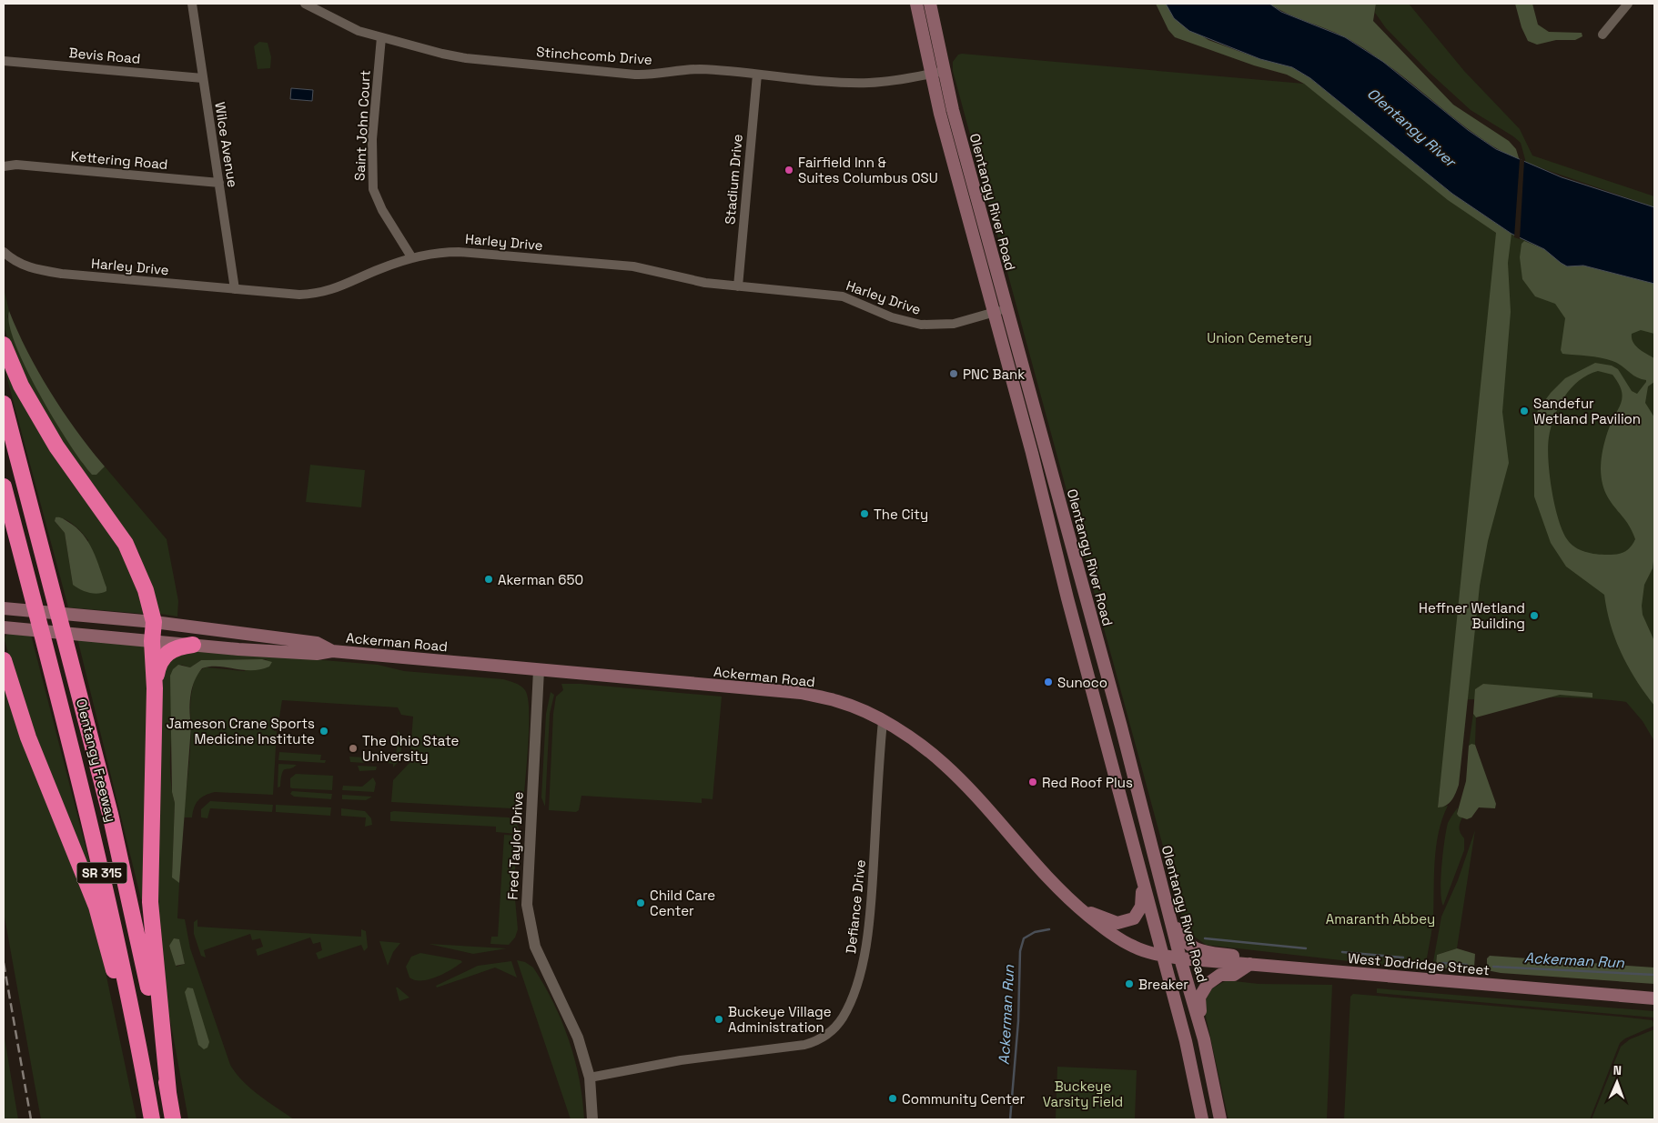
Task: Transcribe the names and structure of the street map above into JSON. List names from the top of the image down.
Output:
{
  "streets": {
    "highway": ["Olentangy Freeway", "SR 315"],
    "main road": ["Olentangy River Road", "Ackerman Road", "West Dodridge Street"],
    "street": [
      "Bevis Road",
      "Stinchcomb Drive",
      "Saint John Court",
      "Wilce Avenue",
      "Kettering Road",
      "Stadium Drive",
      "Harley Drive",
      "Fred Taylor Drive",
      "Defiance Drive"
    ]
  },
  "crossings": [
    ["Bevis Road", "Wilce Avenue"],
    ["Stinchcomb Drive", "Saint John Court"],
    ["Stinchcomb Drive", "Stadium Drive"],
    ["Stinchcomb Drive", "Olentangy River Road"],
    ["Saint John Court", "Harley Drive"],
    ["Wilce Avenue", "Kettering Road"],
    ["Wilce Avenue", "Harley Drive"],
    ["Stadium Drive", "Harley Drive"],
    ["Olentangy River Road", "Harley Drive"],
    ["Olentangy River Road", "Ackerman Road"],
    ["Olentangy River Road", "West Dodridge Street"],
    ["Ackerman Road", "Fred Taylor Drive"],
    ["Ackerman Road", "Defiance Drive"],
    ["Ackerman Road", "West Dodridge Street"],
    ["Fred Taylor Drive", "Defiance Drive"]
  ],
  "water": ["Olentangy River", "Ackerman Run"],
  "parks": ["Union Cemetery", "Amaranth Abbey", "Buckeye Varsity Field"],
  "places": [
    "Fairfield Inn & Suites Columbus OSU",
    "PNC Bank",
    "Sandefur Wetland Pavilion",
    "The City",
    "Akerman 650",
    "Heffner Wetland Building",
    "Sunoco",
    "Jameson Crane Sports Medicine Institute",
    "The Ohio State University",
    "Red Roof Plus",
    "Child Care Center",
    "Breaker",
    "Buckeye Village Administration",
    "Community Center"
  ],
  "north": "top"
}
